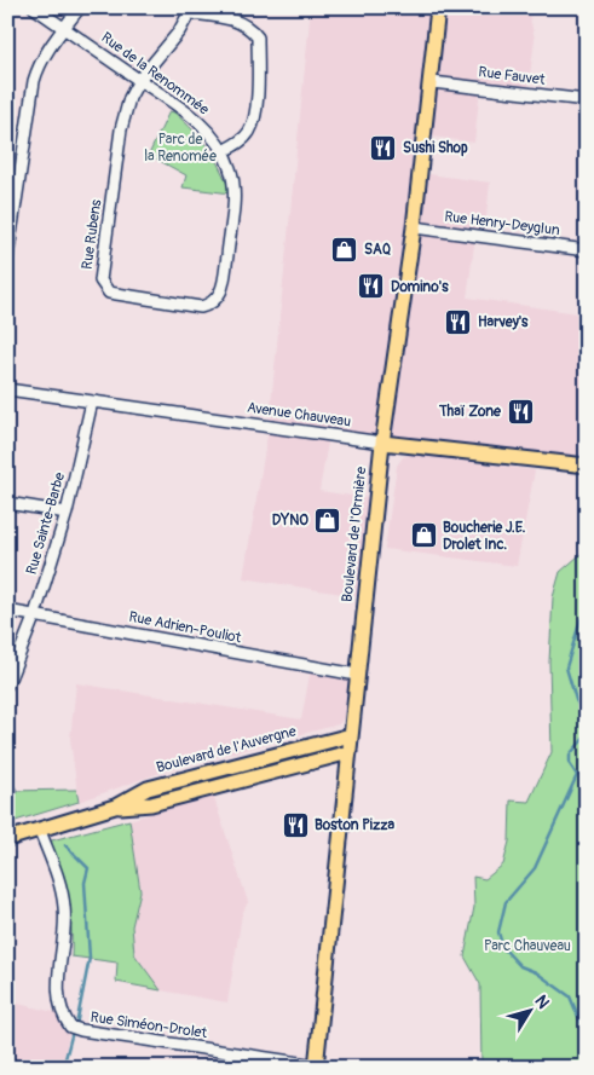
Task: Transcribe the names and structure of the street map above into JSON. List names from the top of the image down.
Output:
{
  "streets": {
    "main road": ["Avenue Chauveau", "Boulevard de l'Ormière", "Boulevard de l'Auvergne"],
    "street": [
      "Rue de la Renommée",
      "Rue Fauvet",
      "Rue Henry-Deyglun",
      "Rue Rubens",
      "Rue Sainte-Barbe",
      "Rue Adrien-Pouliot",
      "Rue Siméon-Drolet"
    ]
  },
  "crossings": [
    ["Rue de la Renommée", "Rue Rubens"],
    ["Rue Fauvet", "Boulevard de l'Ormière"],
    ["Rue Henry-Deyglun", "Boulevard de l'Ormière"],
    ["Avenue Chauveau", "Rue Sainte-Barbe"],
    ["Avenue Chauveau", "Boulevard de l'Ormière"],
    ["Rue Sainte-Barbe", "Rue Adrien-Pouliot"],
    ["Boulevard de l'Ormière", "Rue Adrien-Pouliot"],
    ["Boulevard de l'Ormière", "Boulevard de l'Auvergne"],
    ["Boulevard de l'Ormière", "Rue Siméon-Drolet"],
    ["Boulevard de l'Auvergne", "Rue Siméon-Drolet"]
  ],
  "parks": ["Parc de la Renomée", "Parc Chauveau"],
  "places": {
    "restaurant": [
      "Sushi Shop",
      "Domino's",
      "Harvey's",
      "Thaï Zone",
      "Boston Pizza"
    ],
    "shop": ["SAQ", "DYNO", "Boucherie J.E. Drolet Inc."]
  },
  "north": "top right"
}
